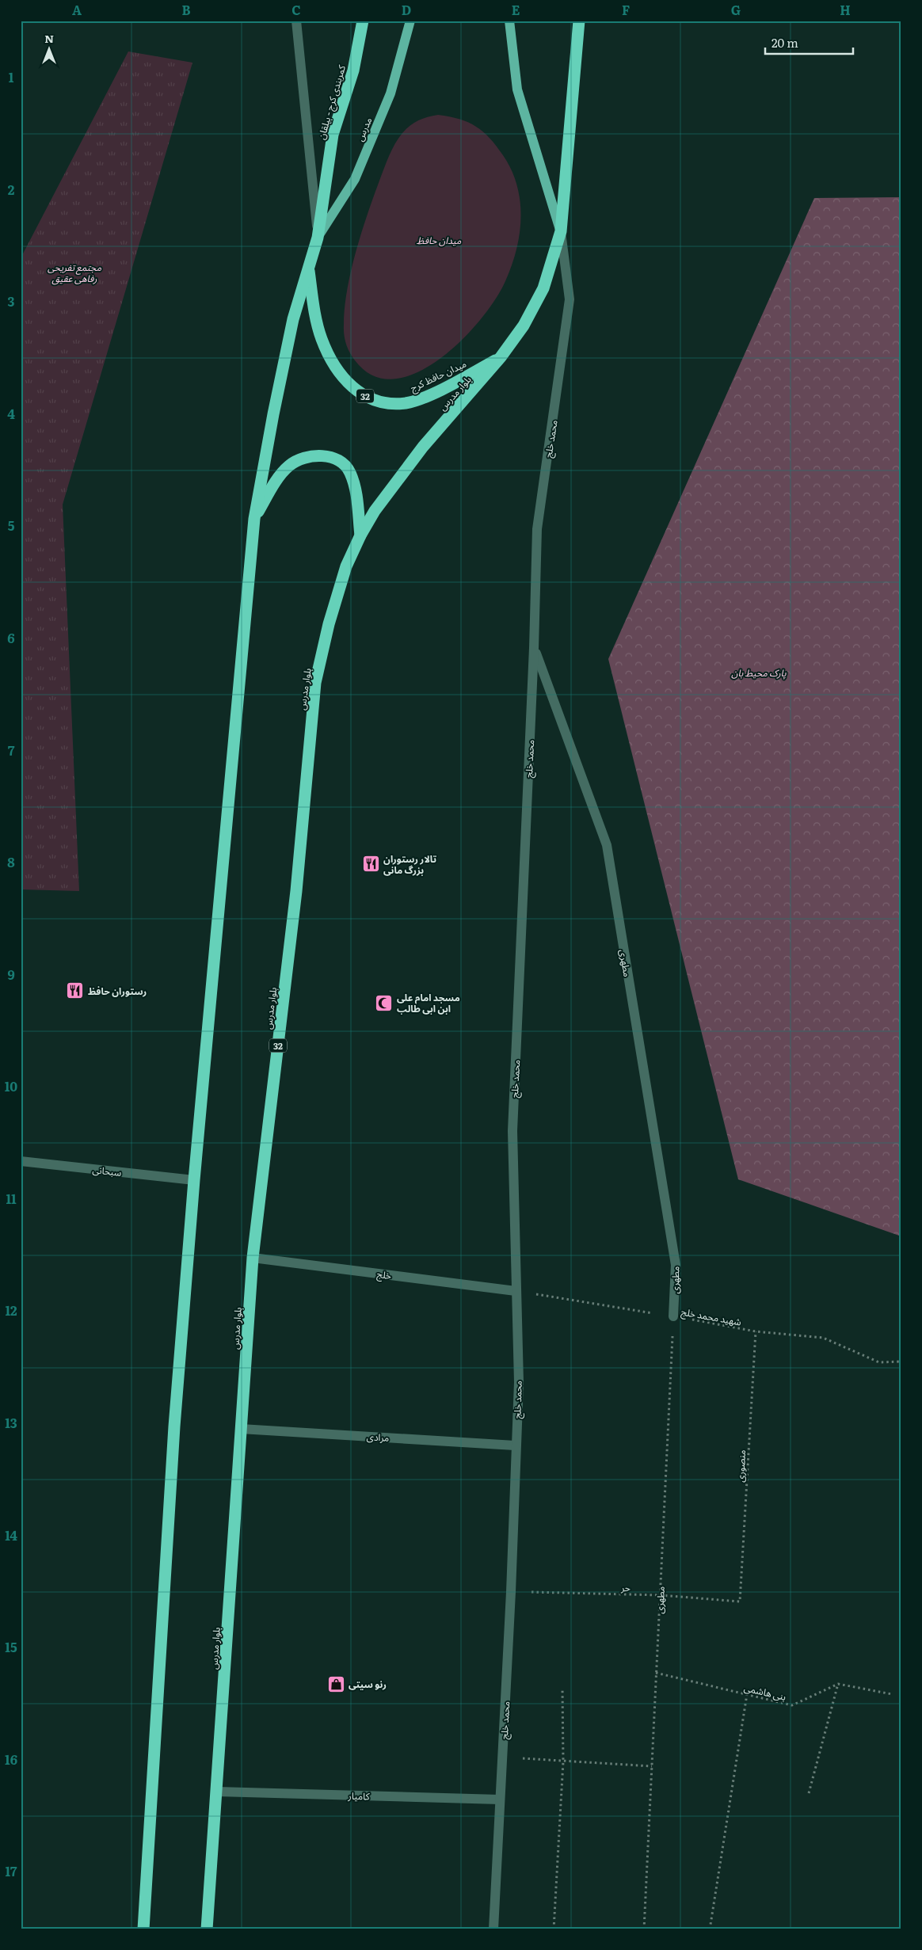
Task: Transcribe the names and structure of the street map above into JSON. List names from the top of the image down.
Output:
{
  "streets": {
    "highway": [
      "کمربندی کرج - بیلقان",
      "میدان حافظ کرج",
      "بلوار مدرس",
      "32"
    ],
    "main road": ["مدرس"],
    "street": [
      "محمد خلج",
      "مطهری",
      "سبحانی",
      "خلج",
      "مرادی",
      "کامیار"
    ],
    "path": [
      "شهید محمد خلج",
      "منصوری",
      "حر",
      "بنی هاشمی"
    ]
  },
  "crossings": [
    ["کمربندی کرج - بیلقان", "مدرس"],
    ["کمربندی کرج - بیلقان", "32"],
    ["مدرس", "32"],
    ["میدان حافظ کرج", "بلوار مدرس"],
    ["میدان حافظ کرج", "32"],
    ["بلوار مدرس", "محمد خلج"],
    ["بلوار مدرس", "خلج"],
    ["بلوار مدرس", "مرادی"],
    ["بلوار مدرس", "کامیار"],
    ["32", "سبحانی"],
    ["محمد خلج", "مطهری"],
    ["محمد خلج", "خلج"],
    ["محمد خلج", "شهید محمد خلج"],
    ["محمد خلج", "مرادی"],
    ["محمد خلج", "حر"],
    ["محمد خلج", "کامیار"],
    ["مطهری", "شهید محمد خلج"],
    ["مطهری", "حر"],
    ["مطهری", "بنی هاشمی"],
    ["خلج", "شهید محمد خلج"],
    ["شهید محمد خلج", "منصوری"],
    ["منصوری", "حر"]
  ],
  "parks": ["میدان حافظ", "مجتمع تفریحی رفاهی عقیق", "پارک محیط بان"],
  "places": {
    "restaurant": ["تالار رستوران بزرگ مانی", "رستوران حافظ"],
    "mosque": ["مسجد امام علی ابن ابی طالب"],
    "shop": ["رنو سیتی"]
  },
  "scale_bar": "20 m",
  "north": "top",
  "grid": {
    "columns": [
      "A",
      "B",
      "C",
      "D",
      "E",
      "F",
      "G",
      "H"
    ],
    "rows": [
      "1",
      "2",
      "3",
      "4",
      "5",
      "6",
      "7",
      "8",
      "9",
      "10",
      "11",
      "12",
      "13",
      "14",
      "15",
      "16",
      "17"
    ]
  }
}
